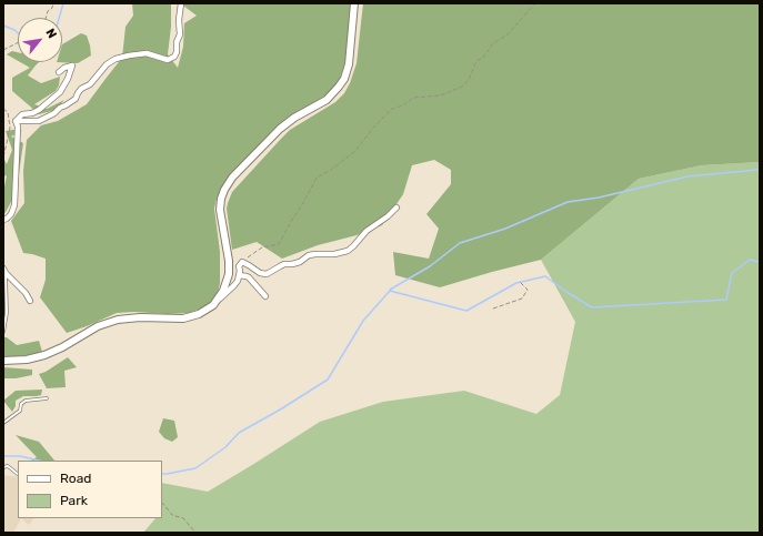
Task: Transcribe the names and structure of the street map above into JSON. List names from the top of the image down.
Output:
{
  "legend": ["Road", "Park"],
  "north": "top right"
}
